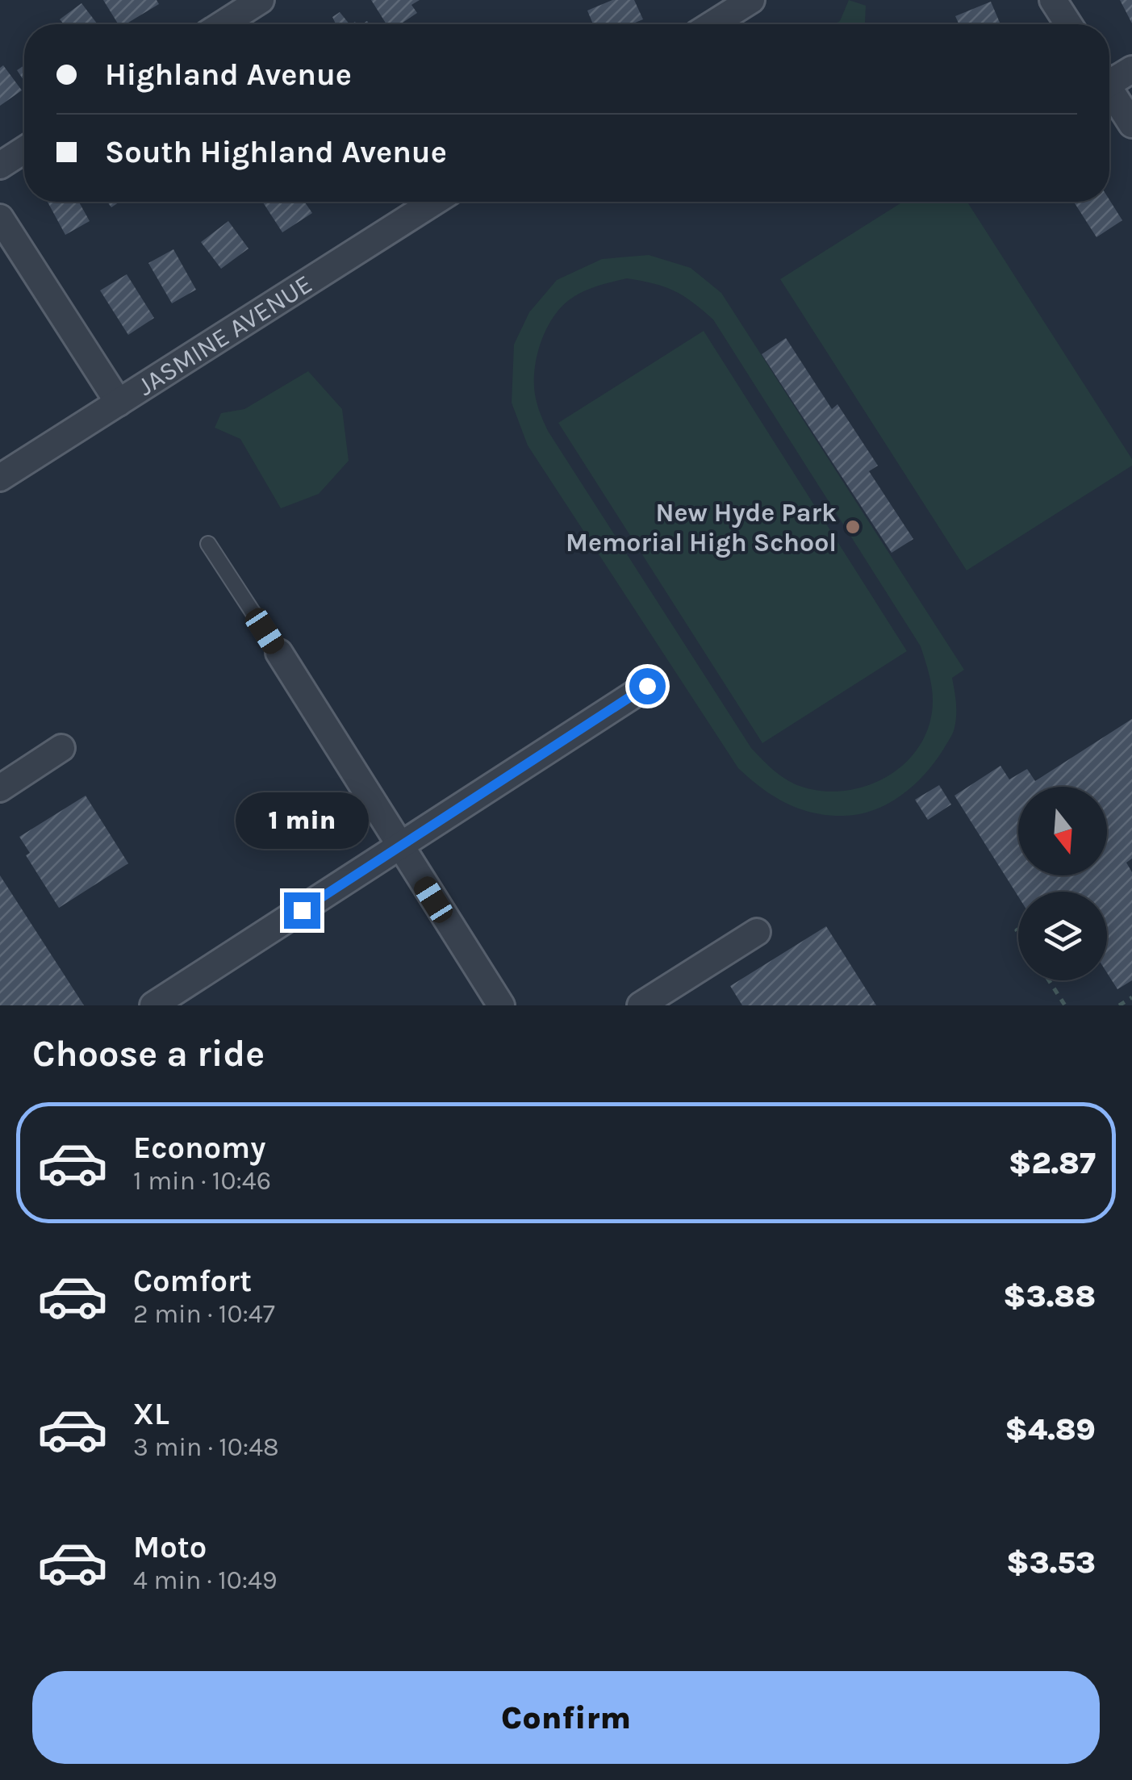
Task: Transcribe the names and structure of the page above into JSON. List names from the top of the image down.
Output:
{
  "streets": {
    "street": ["JASMINE AVENUE"]
  },
  "places": ["New Hyde Park Memorial High School"],
  "north": "bottom",
  "page": {
    "banner": ["Highland Avenue", "South Highland Avenue"],
    "bubble": "1 min",
    "heading": "Choose a ride",
    "list": [
      {
        "name": "Economy",
        "note": "1 min · 10:46",
        "value": "$2.87"
      },
      {
        "name": "Comfort",
        "note": "2 min · 10:47",
        "value": "$3.88"
      },
      {
        "name": "XL",
        "note": "3 min · 10:48",
        "value": "$4.89"
      },
      {
        "name": "Moto",
        "note": "4 min · 10:49",
        "value": "$3.53"
      }
    ],
    "buttons": "Confirm"
  }
}
